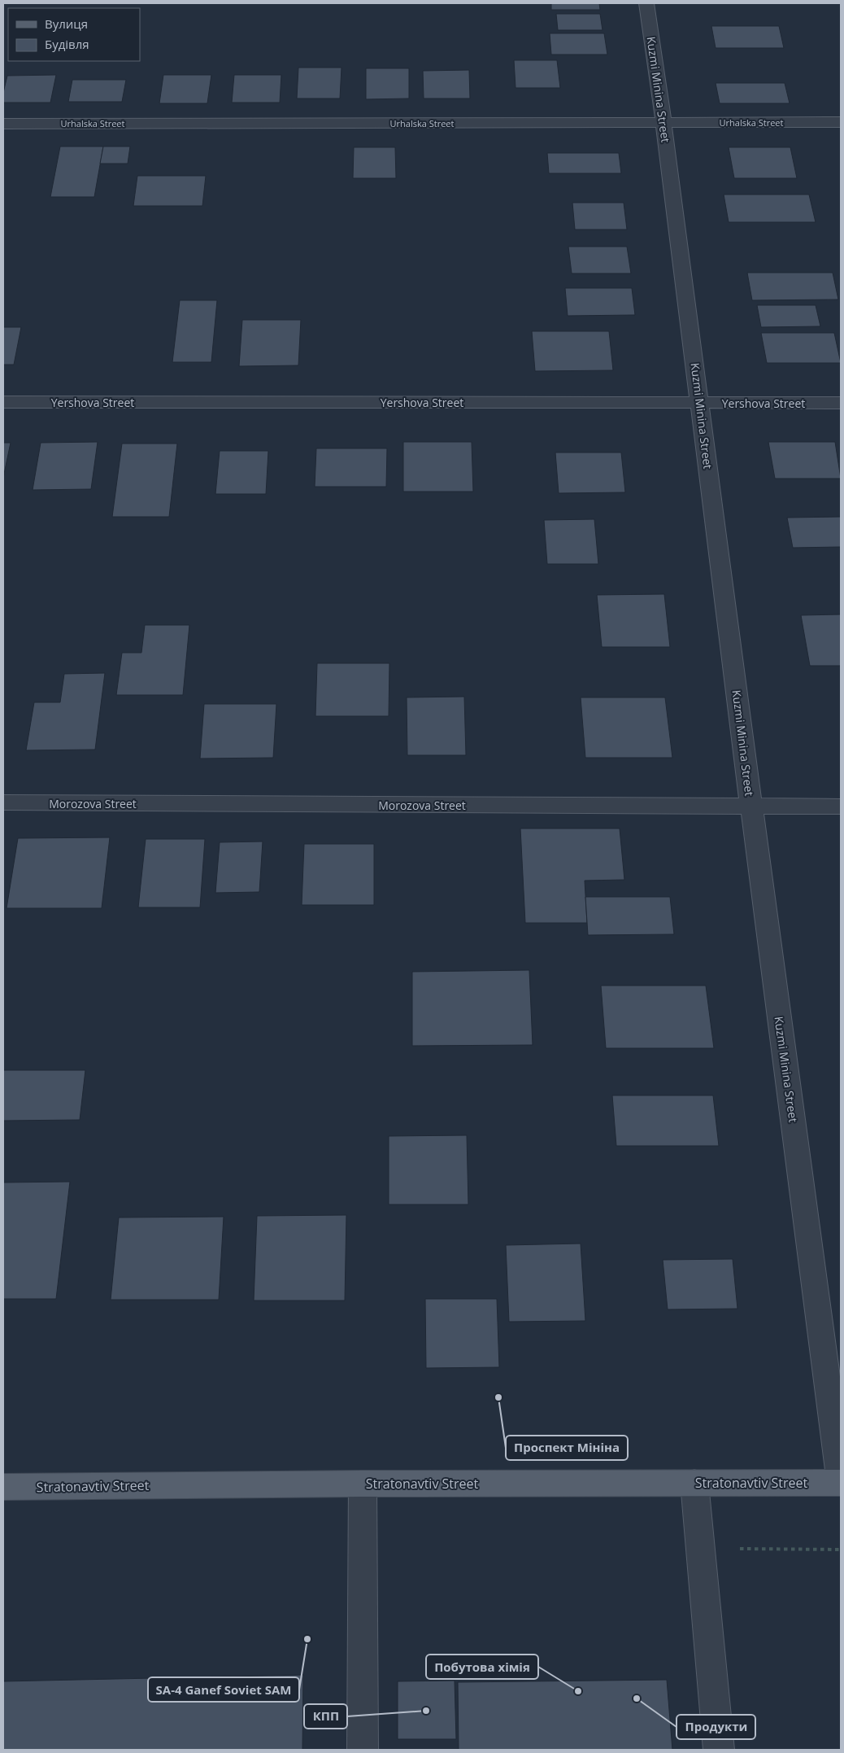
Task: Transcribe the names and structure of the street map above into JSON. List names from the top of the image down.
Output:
{
  "streets": {
    "main road": ["Stratonavtiv Street"],
    "street": [
      "Kuzmi Minina Street",
      "Urhalska Street",
      "Yershova Street",
      "Morozova Street"
    ]
  },
  "crossings": [
    ["Kuzmi Minina Street", "Urhalska Street"],
    ["Kuzmi Minina Street", "Yershova Street"],
    ["Kuzmi Minina Street", "Morozova Street"],
    ["Kuzmi Minina Street", "Stratonavtiv Street"]
  ],
  "places": [
    "Проспект Мініна",
    "SA-4 Ganef Soviet SAM",
    "Побутова хімія",
    "Продукти",
    "КПП"
  ],
  "legend": ["Вулиця", "Будівля"]
}
